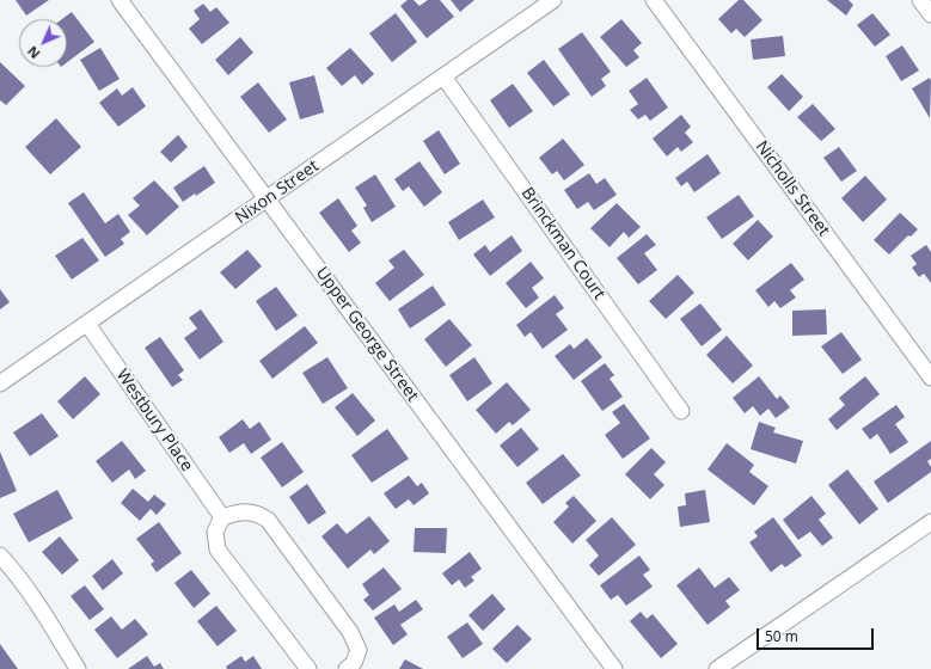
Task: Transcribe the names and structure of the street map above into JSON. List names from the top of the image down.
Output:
{
  "streets": {
    "street": [
      "Nicholls Street",
      "Nixon Street",
      "Brinckman Court",
      "Upper George Street",
      "Westbury Place"
    ]
  },
  "crossings": [
    ["Nixon Street", "Brinckman Court"],
    ["Nixon Street", "Upper George Street"],
    ["Nixon Street", "Westbury Place"]
  ],
  "scale_bar": "50 m",
  "north": "bottom left"
}
